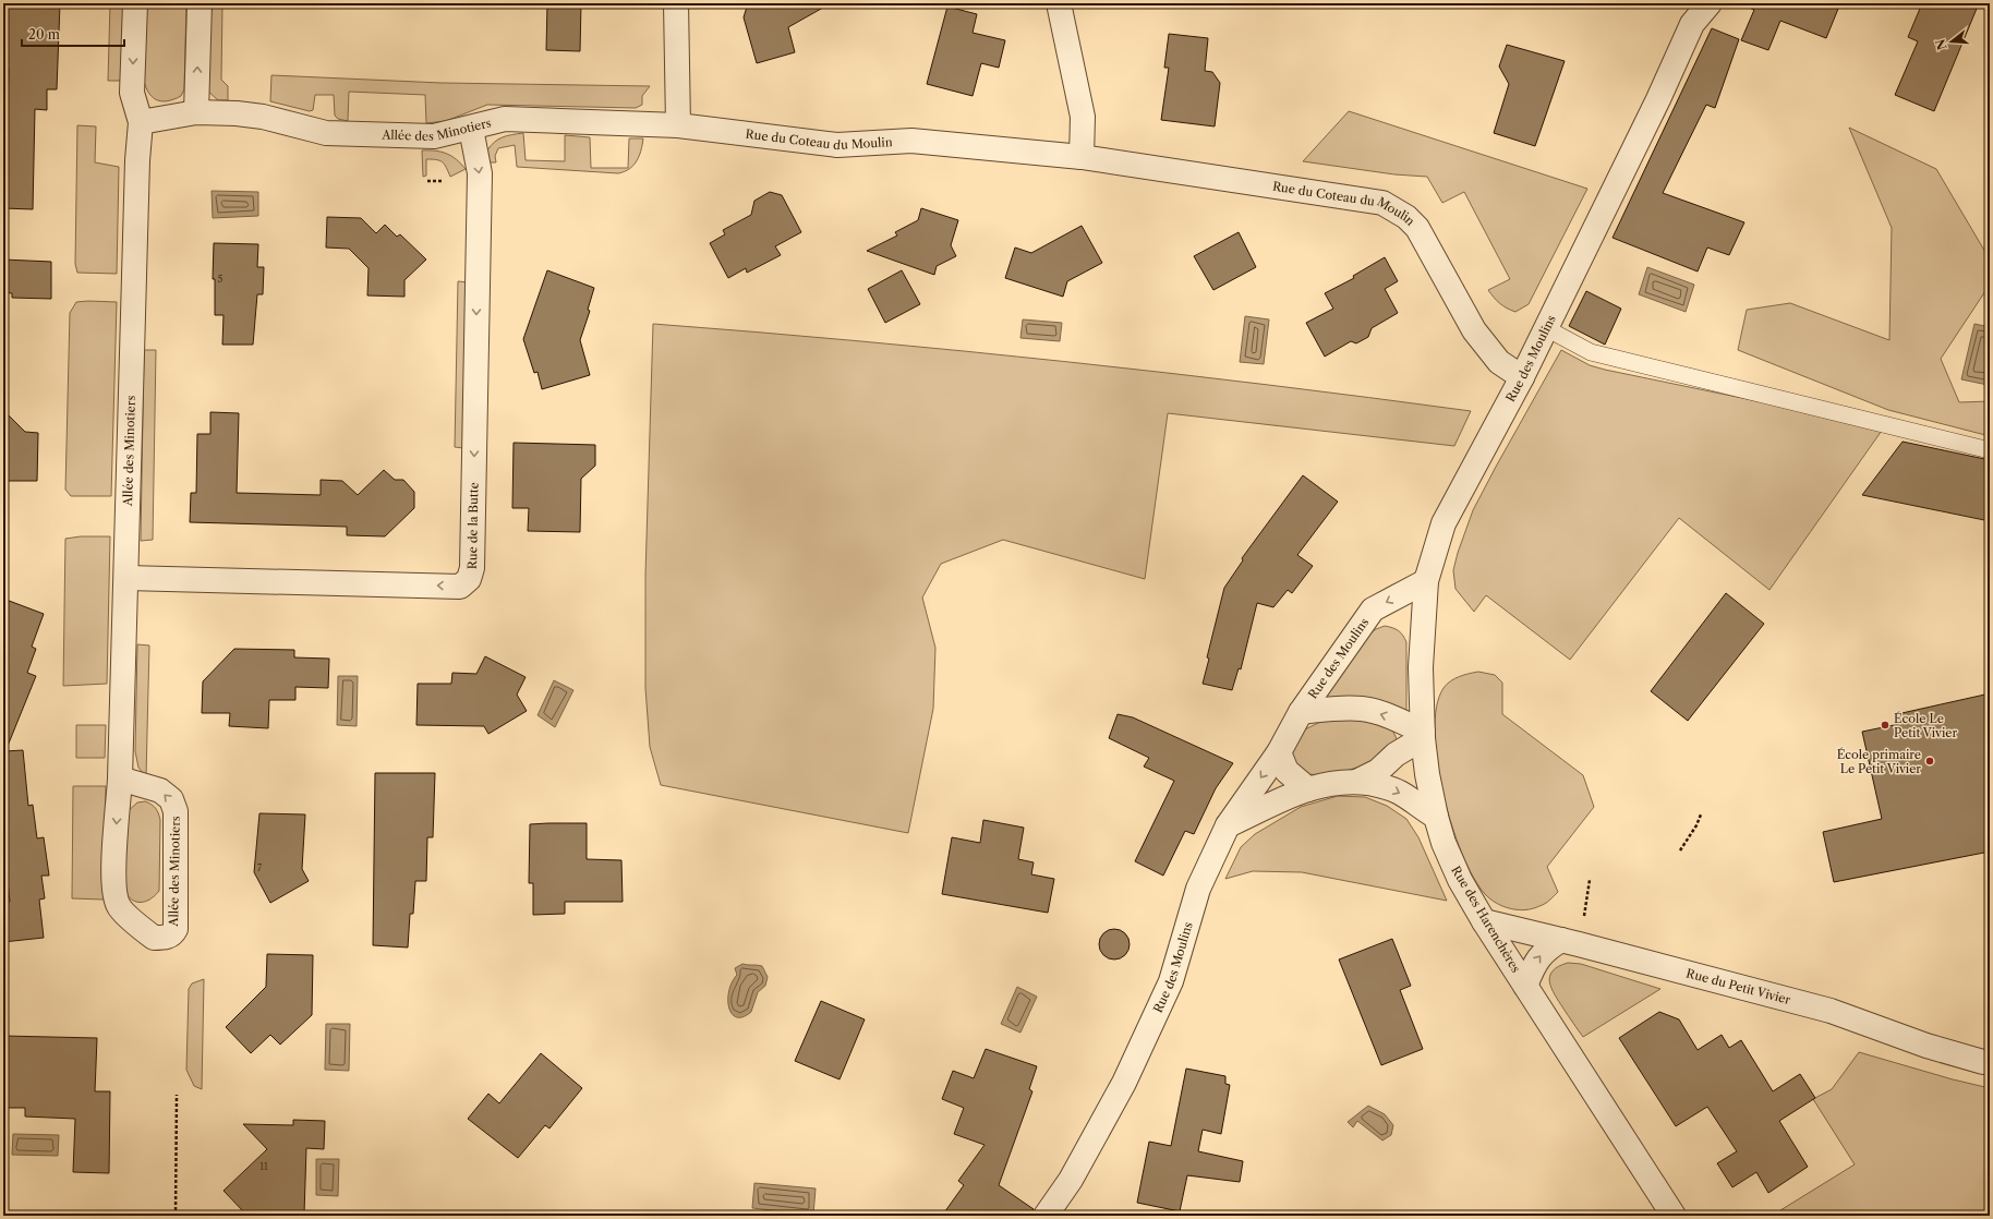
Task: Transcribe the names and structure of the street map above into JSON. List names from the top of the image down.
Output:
{
  "streets": {
    "street": [
      "Allée des Minotiers",
      "Rue du Coteau du Moulin",
      "Rue des Moulins",
      "Rue de la Butte",
      "Rue des Harenchères",
      "Rue du Petit Vivier"
    ]
  },
  "crossings": [
    ["Allée des Minotiers", "Rue du Coteau du Moulin"],
    ["Allée des Minotiers", "Rue de la Butte"],
    ["Rue du Coteau du Moulin", "Rue des Moulins"],
    ["Rue des Moulins", "Rue des Harenchères"],
    ["Rue des Harenchères", "Rue du Petit Vivier"]
  ],
  "places": ["École Le Petit Vivier", "École primaire Le Petit Vivier"],
  "house_numbers": ["5", "7", "11"],
  "scale_bar": "20 m",
  "north": "left"
}
